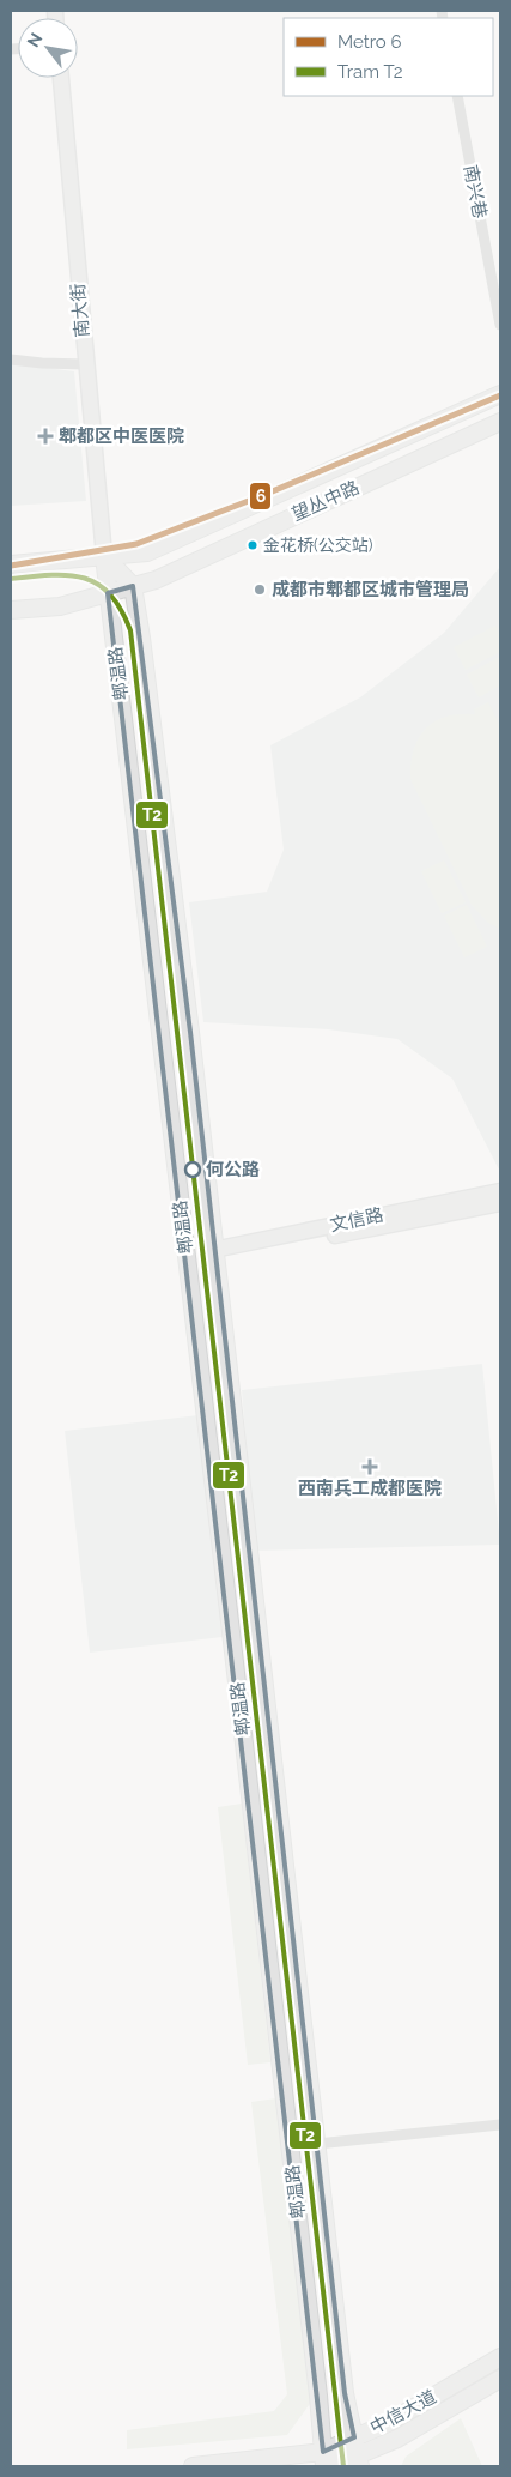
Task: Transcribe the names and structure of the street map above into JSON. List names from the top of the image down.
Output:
{
  "streets": {
    "main road": [
      "南大街",
      "望丛中路",
      "郫温路",
      "文信路",
      "中信大道"
    ],
    "street": ["南兴巷"]
  },
  "crossings": [
    ["南大街", "望丛中路"],
    ["南大街", "郫温路"],
    ["望丛中路", "郫温路"],
    ["郫温路", "文信路"],
    ["郫温路", "中信大道"]
  ],
  "places": {
    "health": ["郫都区中医医院", "西南兵工成都医院"],
    "other": ["金花桥(公交站)", "成都市郫都区城市管理局", "何公路"]
  },
  "lines": ["metro line 6", "tram line T2"],
  "legend": ["Metro 6", "Tram T2"],
  "north": "top left"
}
